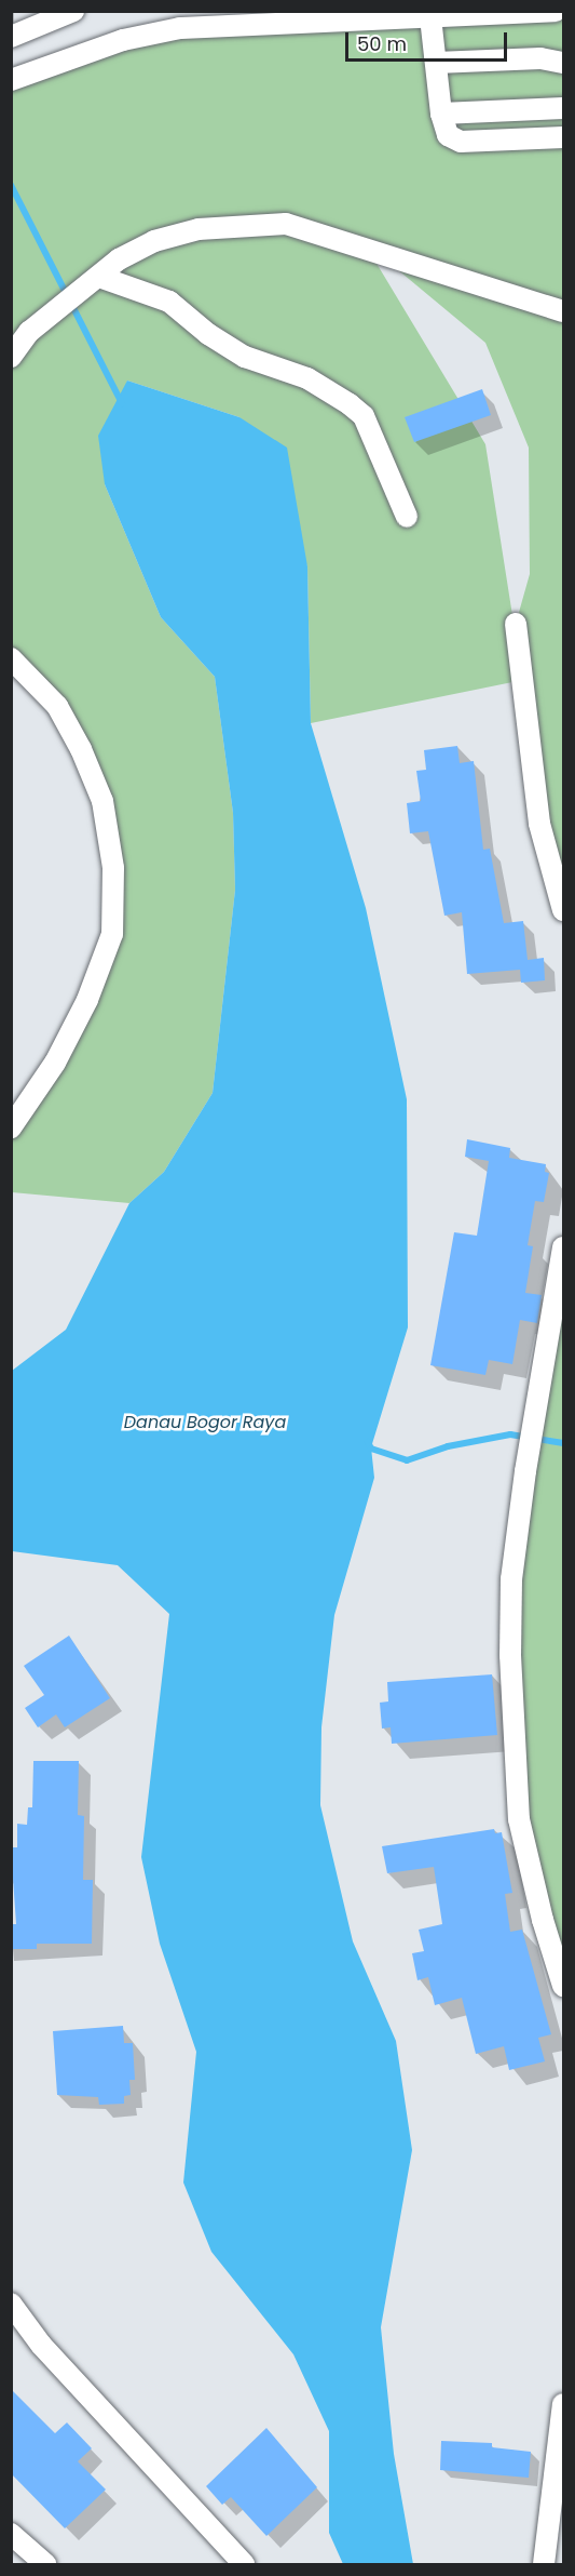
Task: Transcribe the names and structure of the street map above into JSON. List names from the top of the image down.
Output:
{
  "water": ["Danau Bogor Raya"],
  "scale_bar": "50 m"
}
